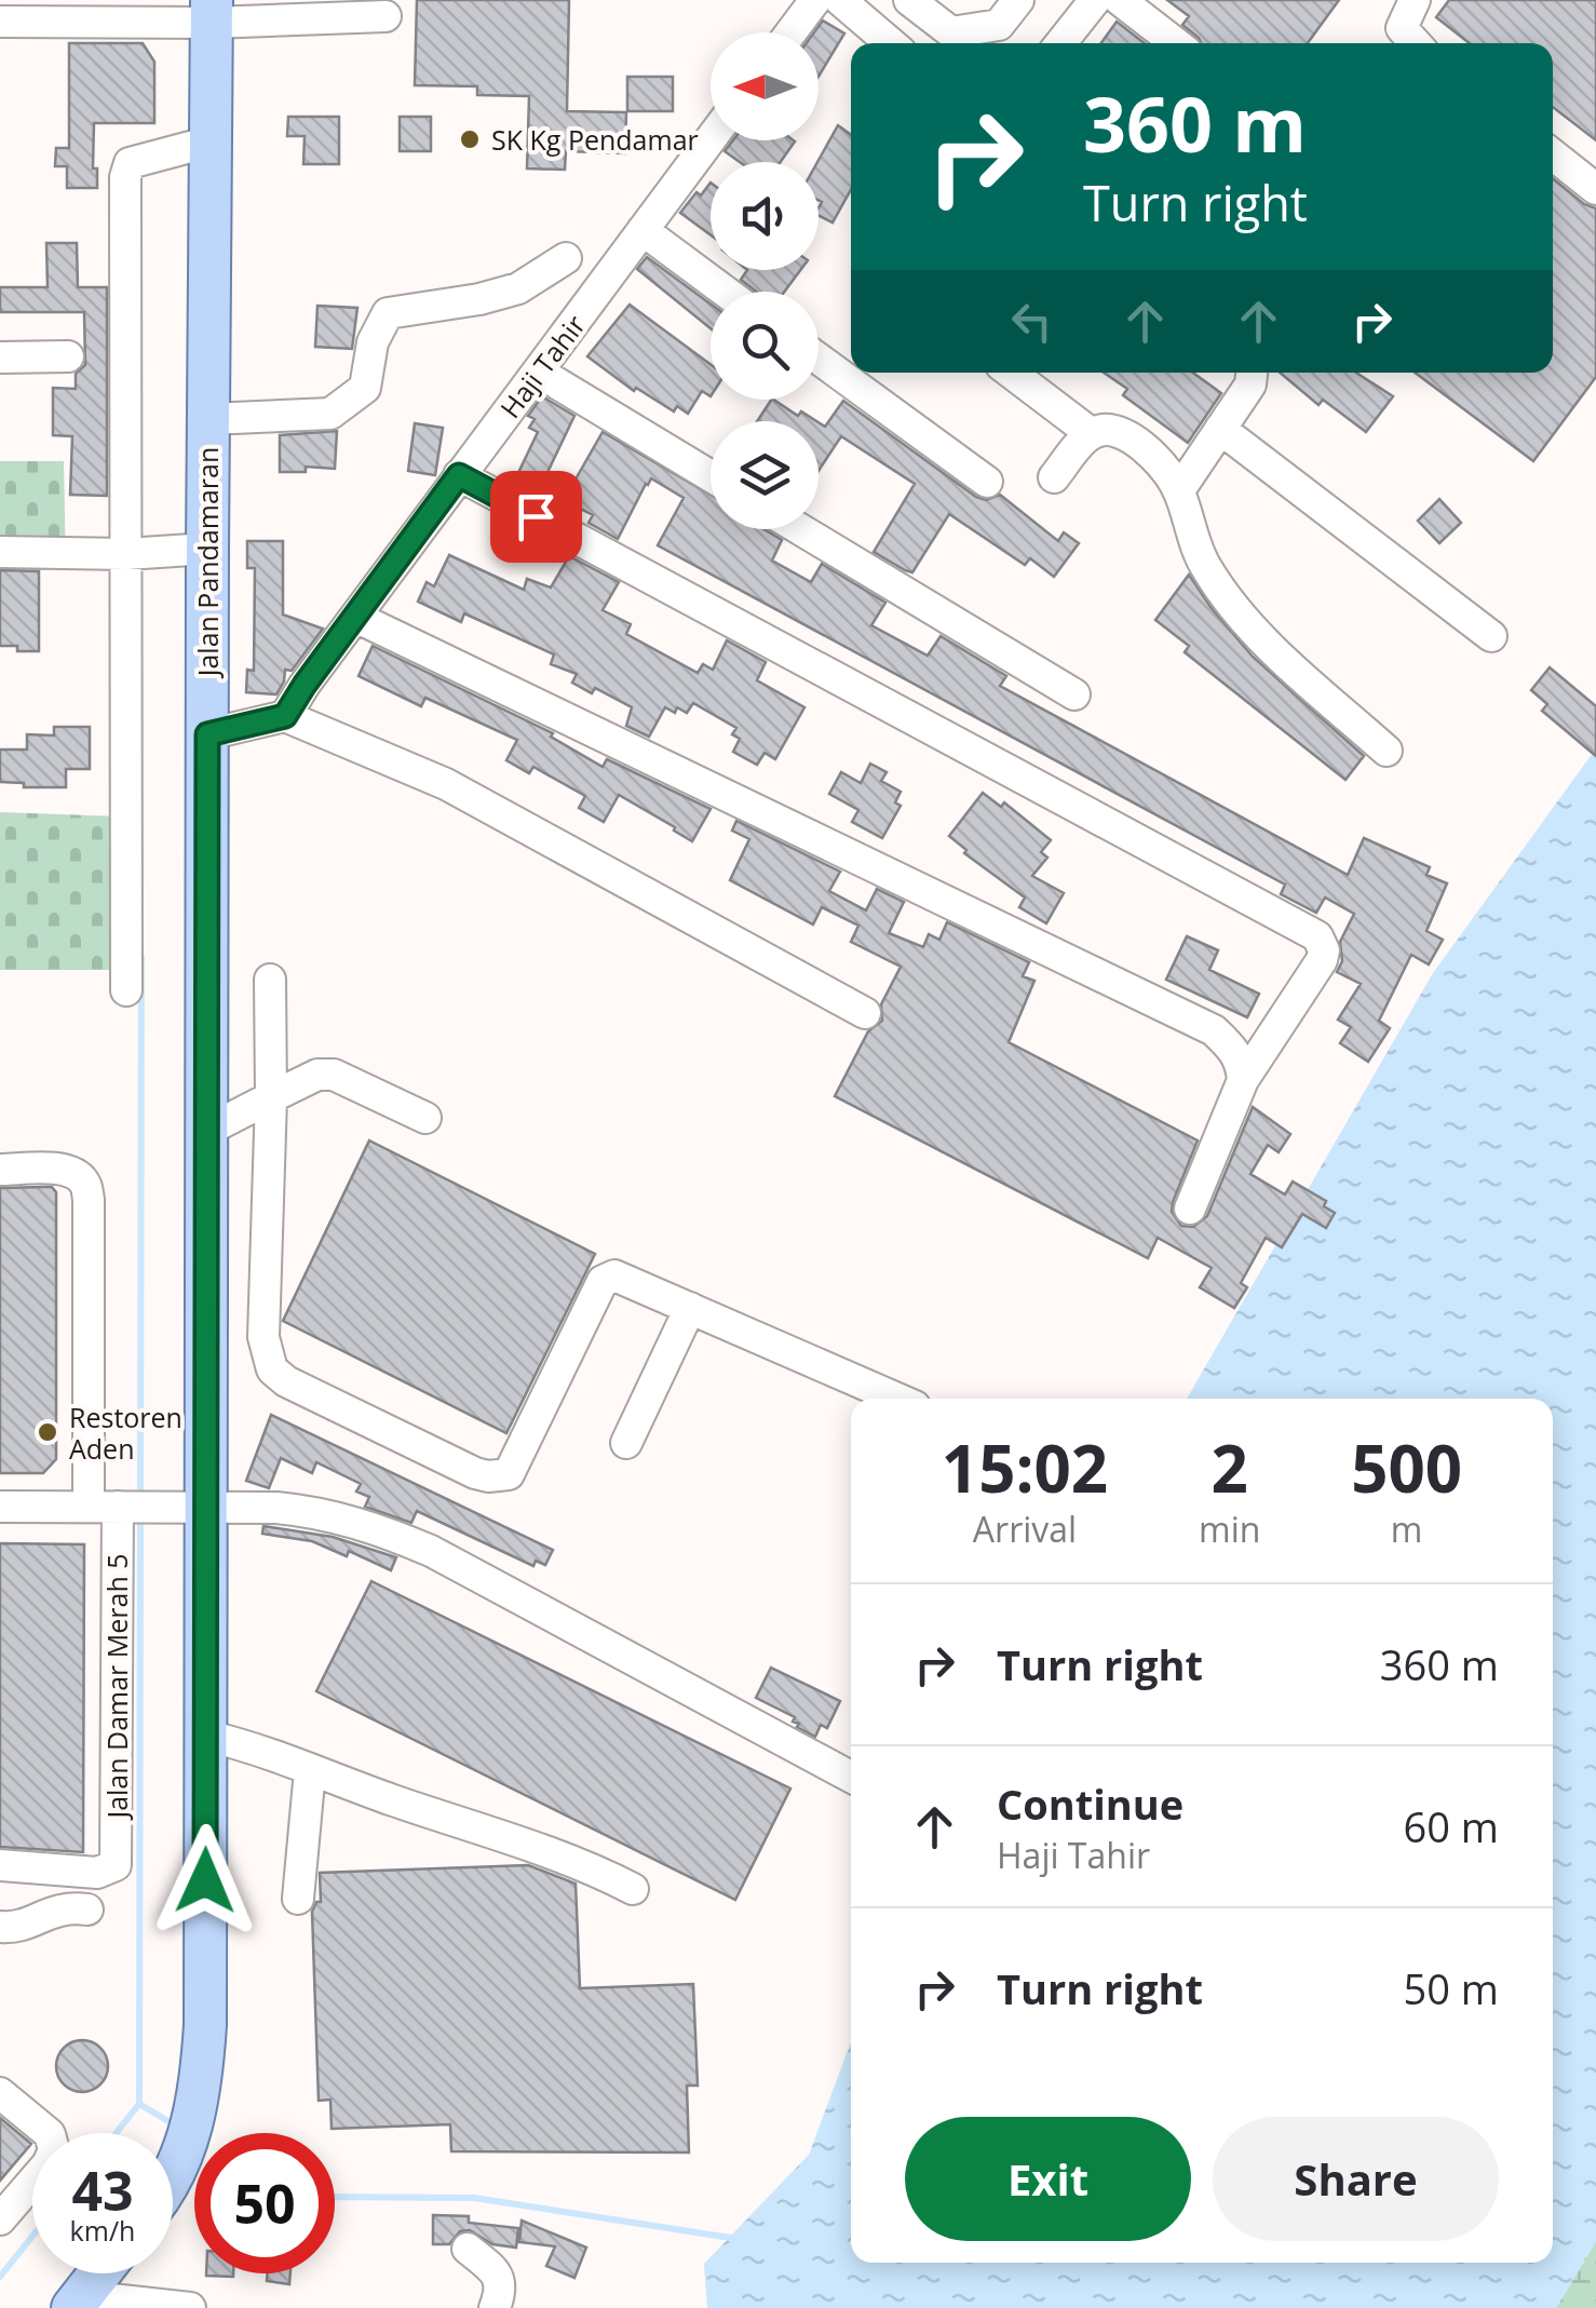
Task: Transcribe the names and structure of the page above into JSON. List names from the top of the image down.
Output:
{
  "streets": {
    "main road": ["Jalan Pandamaran"],
    "street": ["Haji Tahir", "Jalan Damar Merah 5"]
  },
  "places": ["SK Kg Pendamar", "Restoren Aden"],
  "north": "left",
  "page": {
    "turn": ["360 m", "Turn right"],
    "eta": [
      "15:02",
      "Arrival",
      "2",
      "min",
      "500",
      "m"
    ],
    "list": [
      {
        "name": "Turn right",
        "value": "360 m"
      },
      {
        "name": "Continue",
        "note": "Haji Tahir",
        "value": "60 m"
      },
      {
        "name": "Turn right",
        "value": "50 m"
      }
    ],
    "buttons": ["Exit", "Share"],
    "speed": "43 km/h",
    "limit": "50"
  }
}
